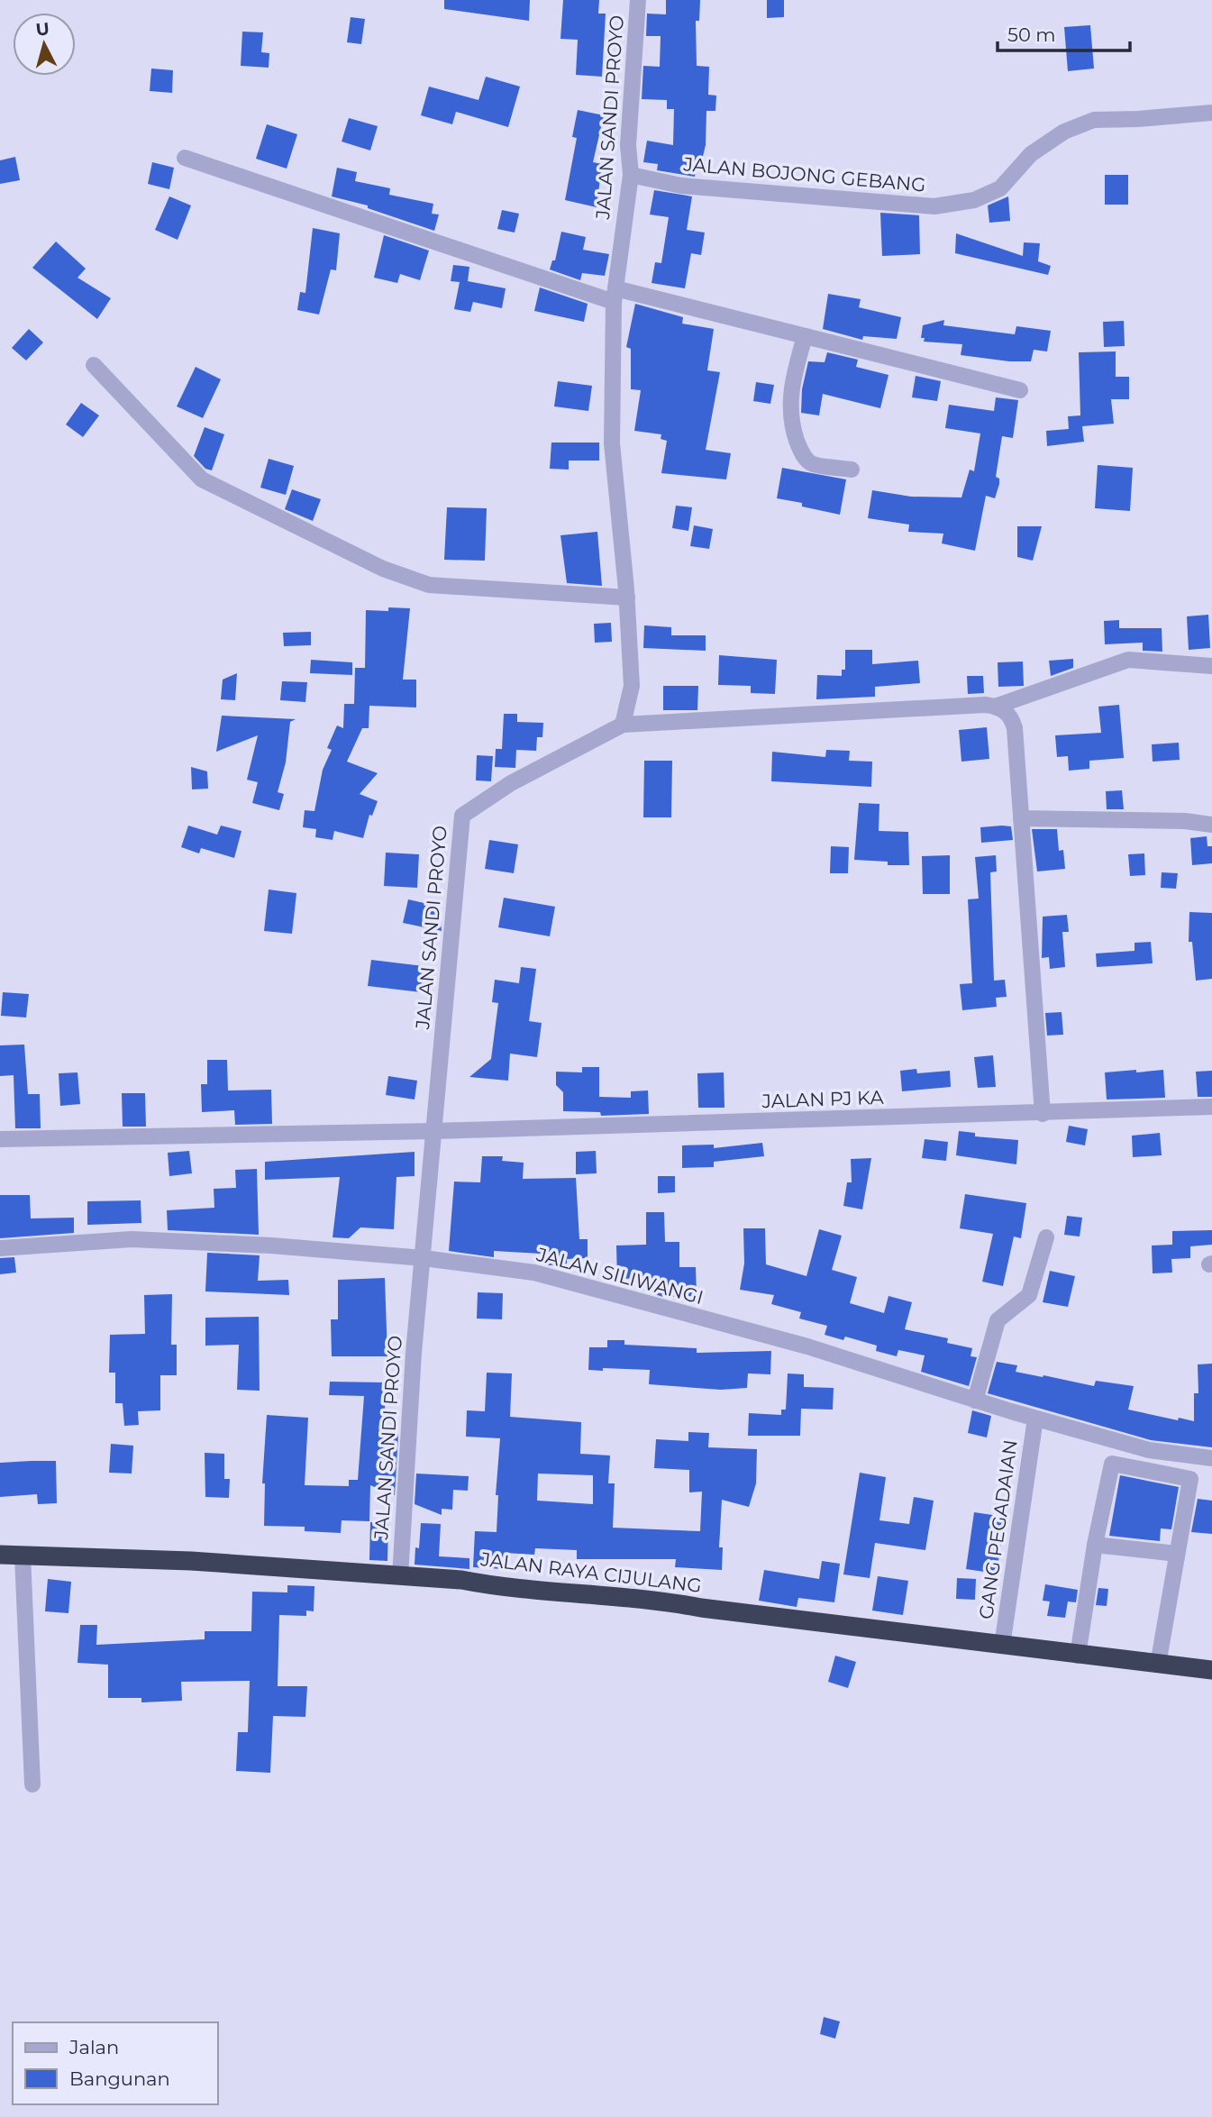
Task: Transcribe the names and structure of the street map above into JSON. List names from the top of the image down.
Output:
{
  "streets": {
    "highway": ["JALAN RAYA CIJULANG"],
    "street": [
      "JALAN SANDI PROYO",
      "JALAN BOJONG GEBANG",
      "JALAN PJ KA",
      "JALAN SILIWANGI",
      "GANG PEGADAIAN"
    ]
  },
  "crossings": [
    ["JALAN SANDI PROYO", "JALAN BOJONG GEBANG"],
    ["JALAN SANDI PROYO", "JALAN PJ KA"],
    ["JALAN SANDI PROYO", "JALAN SILIWANGI"],
    ["JALAN SANDI PROYO", "JALAN RAYA CIJULANG"],
    ["JALAN SILIWANGI", "GANG PEGADAIAN"],
    ["GANG PEGADAIAN", "JALAN RAYA CIJULANG"]
  ],
  "legend": ["Jalan", "Bangunan"],
  "scale_bar": "50 m",
  "north": "top"
}
